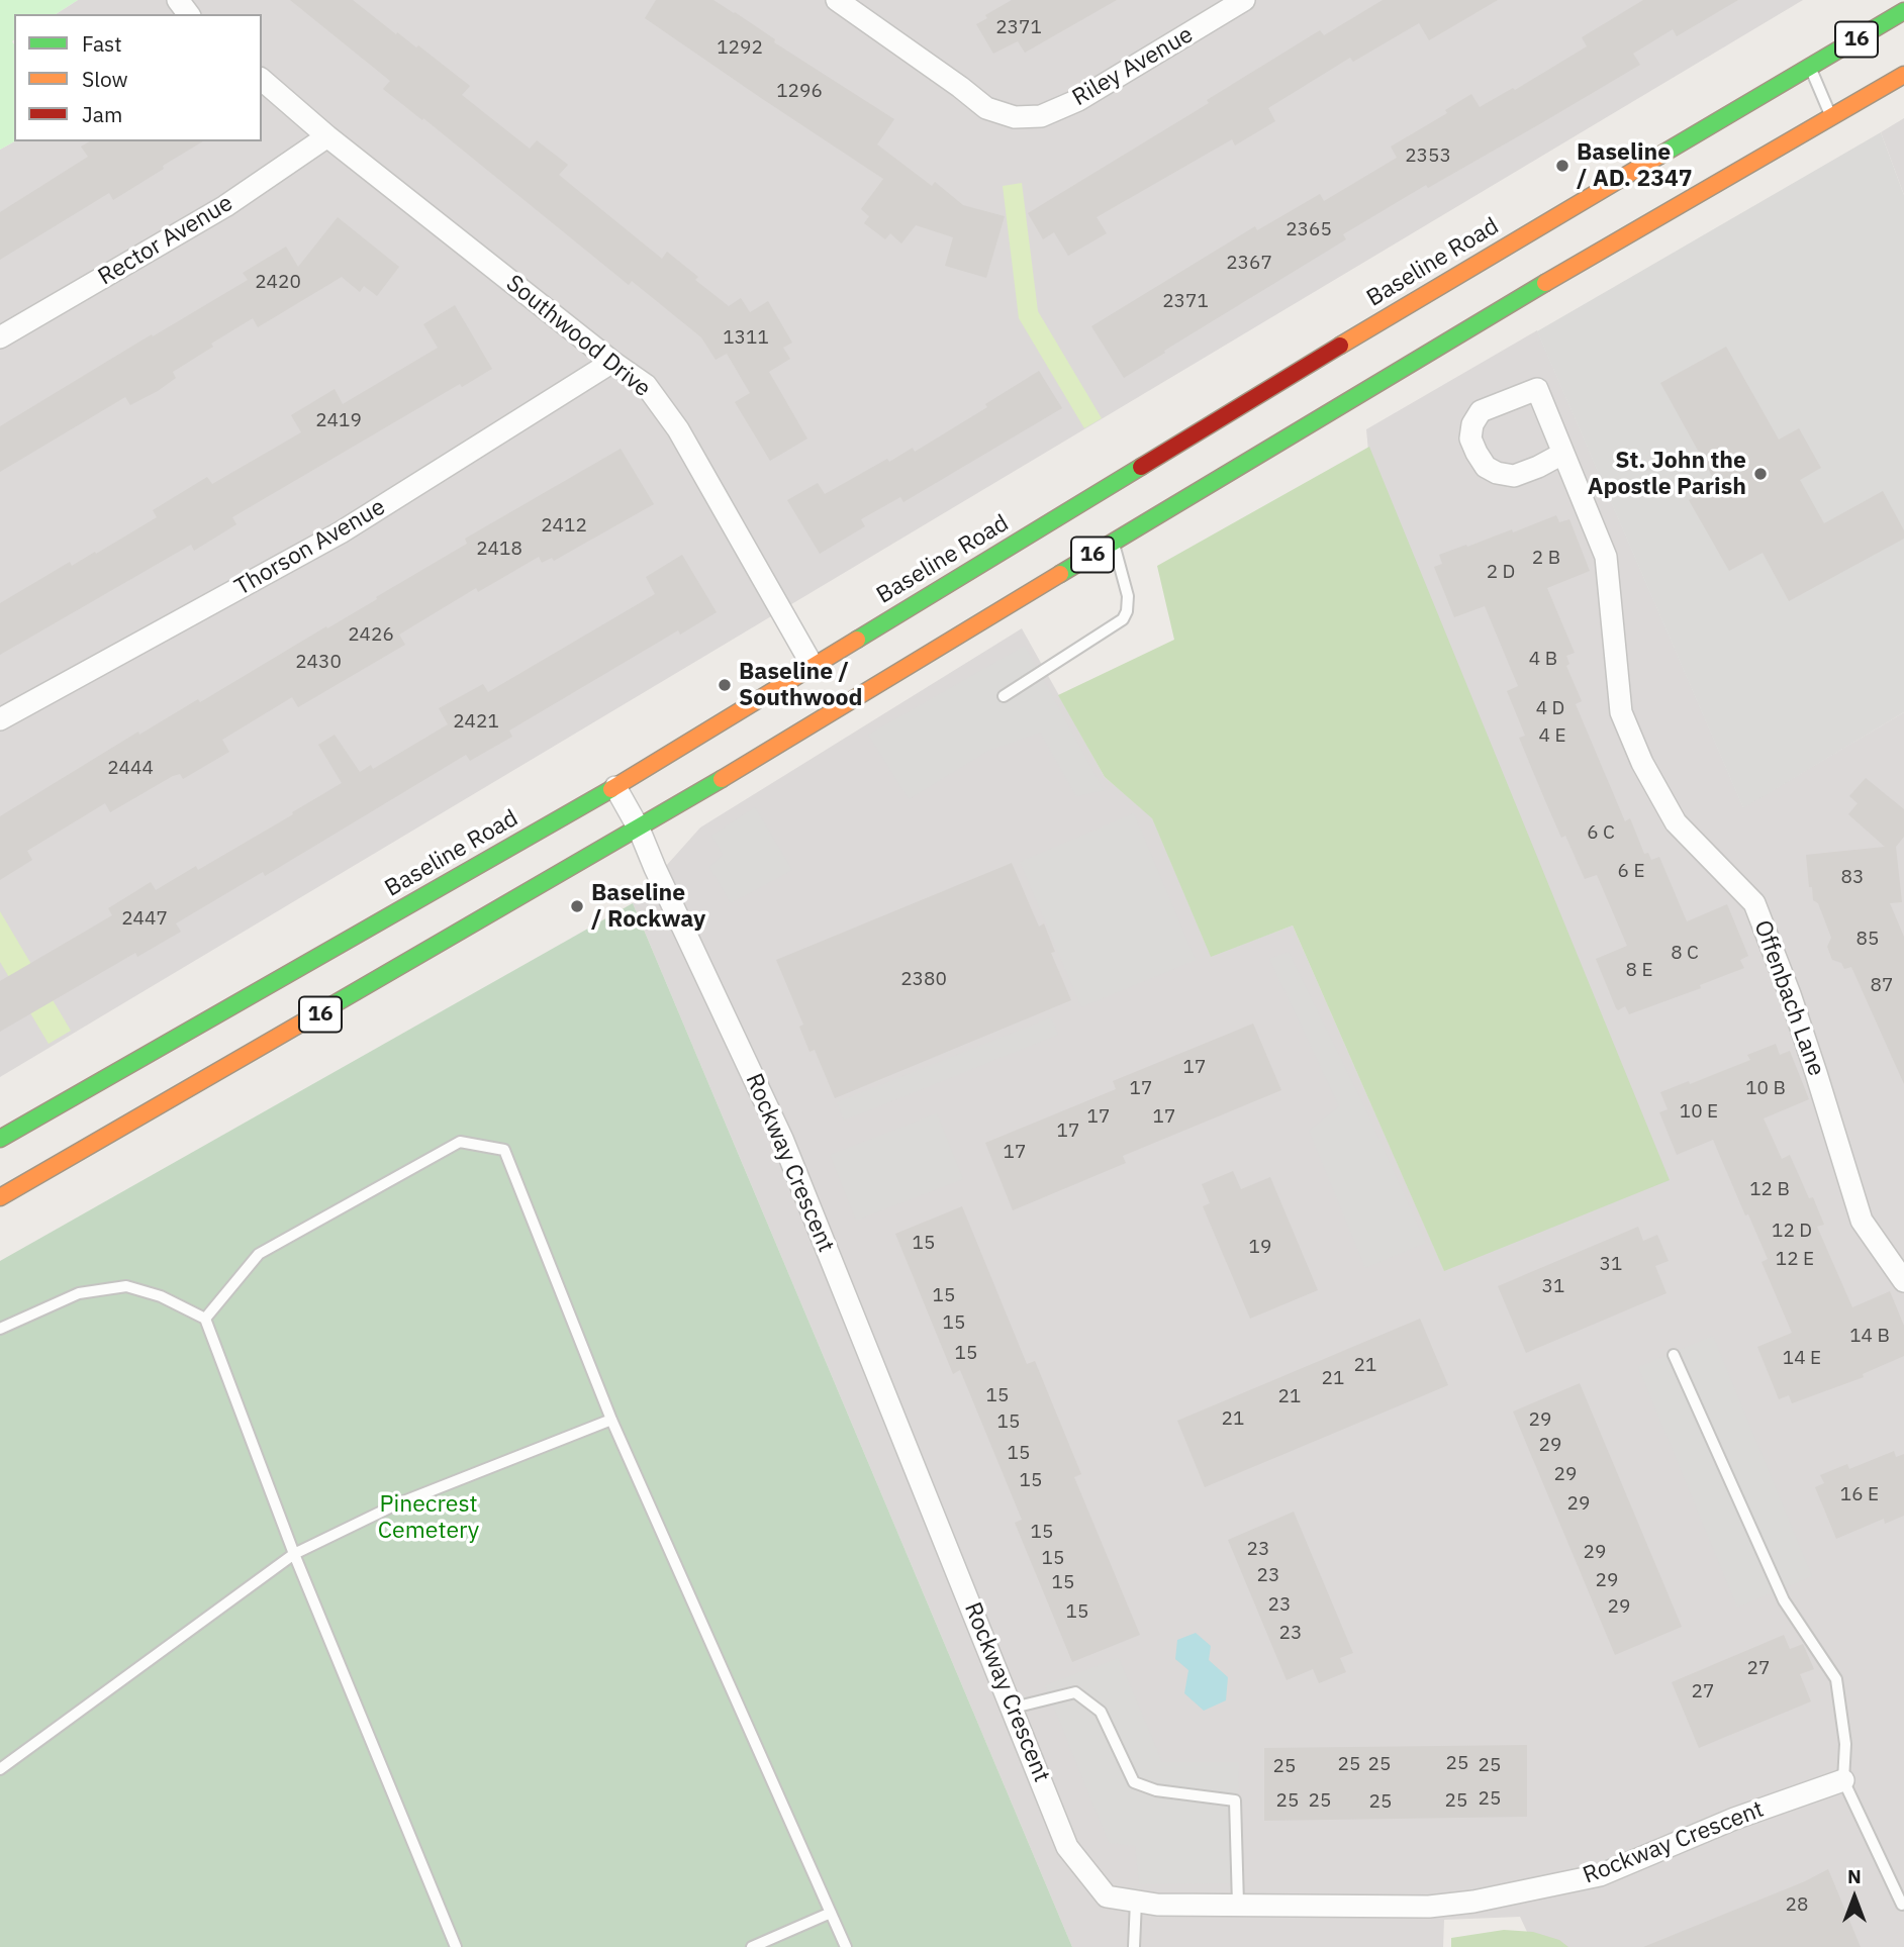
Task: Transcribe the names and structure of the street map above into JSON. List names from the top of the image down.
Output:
{
  "streets": {
    "main road": ["16", "Baseline Road"],
    "street": [
      "Riley Avenue",
      "Rector Avenue",
      "Southwood Drive",
      "Thorson Avenue",
      "Offenbach Lane",
      "Rockway Crescent"
    ]
  },
  "crossings": [
    ["16", "Rockway Crescent"],
    ["Rector Avenue", "Southwood Drive"],
    ["Baseline Road", "Southwood Drive"],
    ["Baseline Road", "Rockway Crescent"],
    ["Southwood Drive", "Thorson Avenue"]
  ],
  "parks": ["Pinecrest Cemetery"],
  "places": [
    "Baseline / AD. 2347",
    "St. John the Apostle Parish",
    "Baseline / Southwood",
    "Baseline / Rockway"
  ],
  "house_numbers": [
    "2371",
    "1292",
    "1296",
    "2353",
    "2365",
    "2367",
    "2420",
    "2371",
    "1311",
    "2419",
    "2412",
    "2418",
    "2 B",
    "2 D",
    "2426",
    "4 B",
    "2430",
    "4 D",
    "2421",
    "4 E",
    "2444",
    "6 C",
    "6 E",
    "83",
    "2447",
    "85",
    "8 C",
    "8 E",
    "2380",
    "87",
    "17",
    "17",
    "10 B",
    "10 E",
    "17",
    "17",
    "17",
    "17",
    "12 B",
    "12 D",
    "15",
    "19",
    "12 E",
    "31",
    "31",
    "15",
    "15",
    "14 B",
    "15",
    "14 E",
    "21",
    "21",
    "15",
    "21",
    "21",
    "29",
    "15",
    "29",
    "15",
    "29",
    "15",
    "16 E",
    "29",
    "15",
    "23",
    "29",
    "15",
    "23",
    "29",
    "15",
    "23",
    "29",
    "15",
    "23",
    "27",
    "27",
    "25",
    "25",
    "25",
    "25",
    "25",
    "25",
    "25",
    "25",
    "25",
    "25",
    "28"
  ],
  "legend": ["Fast", "Slow", "Jam"],
  "north": "top"
}
